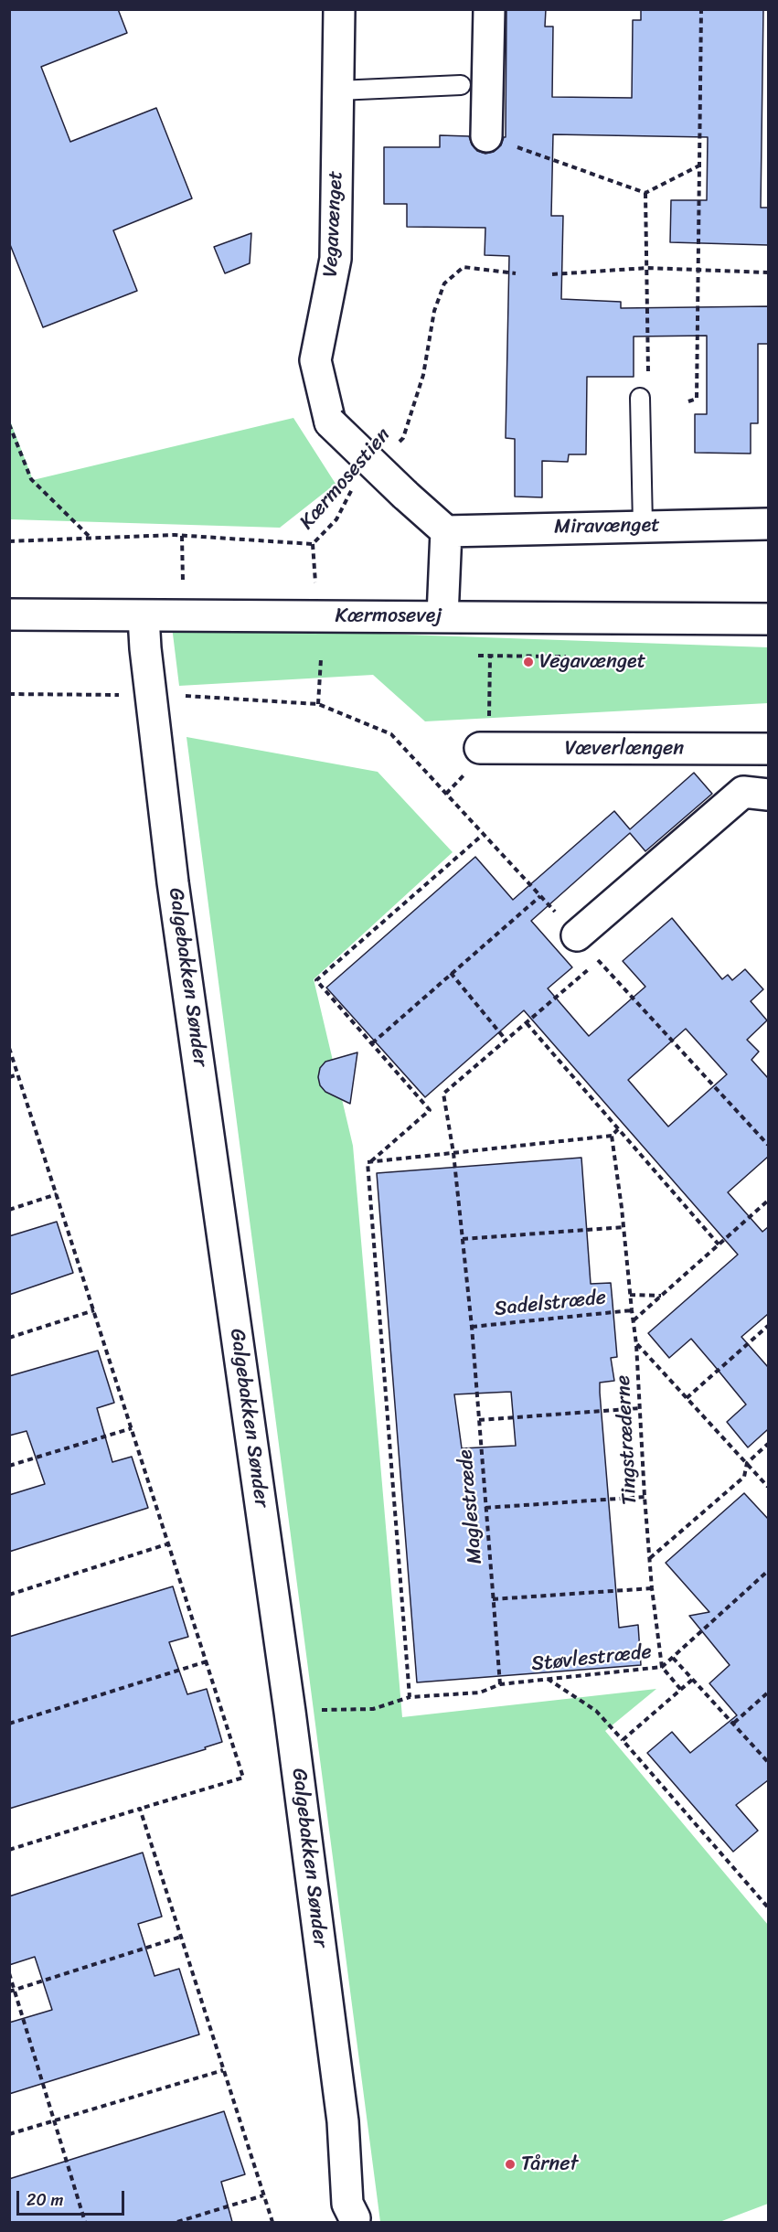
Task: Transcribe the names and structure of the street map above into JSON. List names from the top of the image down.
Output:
{
  "streets": {
    "street": [
      "Vegavænget",
      "Miravænget",
      "Kærmosevej",
      "Væverlængen",
      "Galgebakken Sønder"
    ],
    "path": [
      "Kærmosestien",
      "Sadelstræde",
      "Tingstræderne",
      "Maglestræde",
      "Støvlestræde"
    ]
  },
  "crossings": [
    ["Vegavænget", "Miravænget"],
    ["Kærmosevej", "Galgebakken Sønder"],
    ["Galgebakken Sønder", "Støvlestræde"],
    ["Sadelstræde", "Tingstræderne"],
    ["Sadelstræde", "Maglestræde"],
    ["Tingstræderne", "Støvlestræde"],
    ["Maglestræde", "Støvlestræde"]
  ],
  "places": ["Vegavænget", "Tårnet"],
  "scale_bar": "20 m"
}
